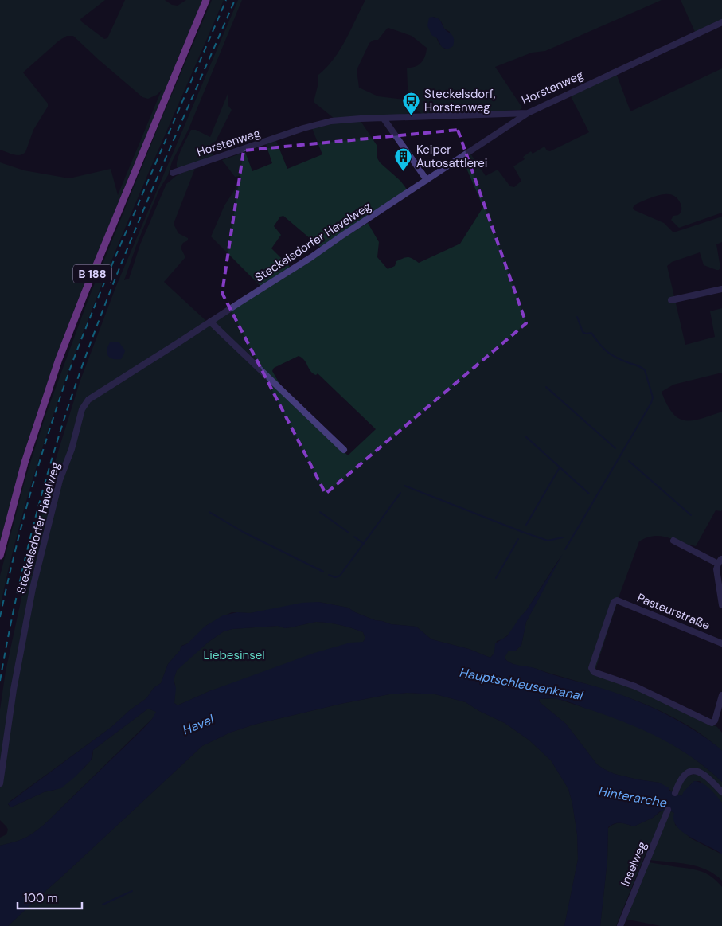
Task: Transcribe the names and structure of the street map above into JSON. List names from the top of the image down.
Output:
{
  "streets": {
    "main road": ["B 188"],
    "street": [
      "Horstenweg",
      "Steckelsdorfer Havelweg",
      "Pasteurstraße",
      "Inselweg"
    ]
  },
  "crossings": [
    ["Horstenweg", "Steckelsdorfer Havelweg"]
  ],
  "water": ["Hauptschleusenkanal", "Havel", "Hinterarche"],
  "parks": ["Liebesinsel"],
  "places": {
    "bus stop": ["Steckelsdorf, Horstenweg"],
    "building": ["Keiper Autosattlerei"]
  },
  "scale_bar": "100 m"
}
